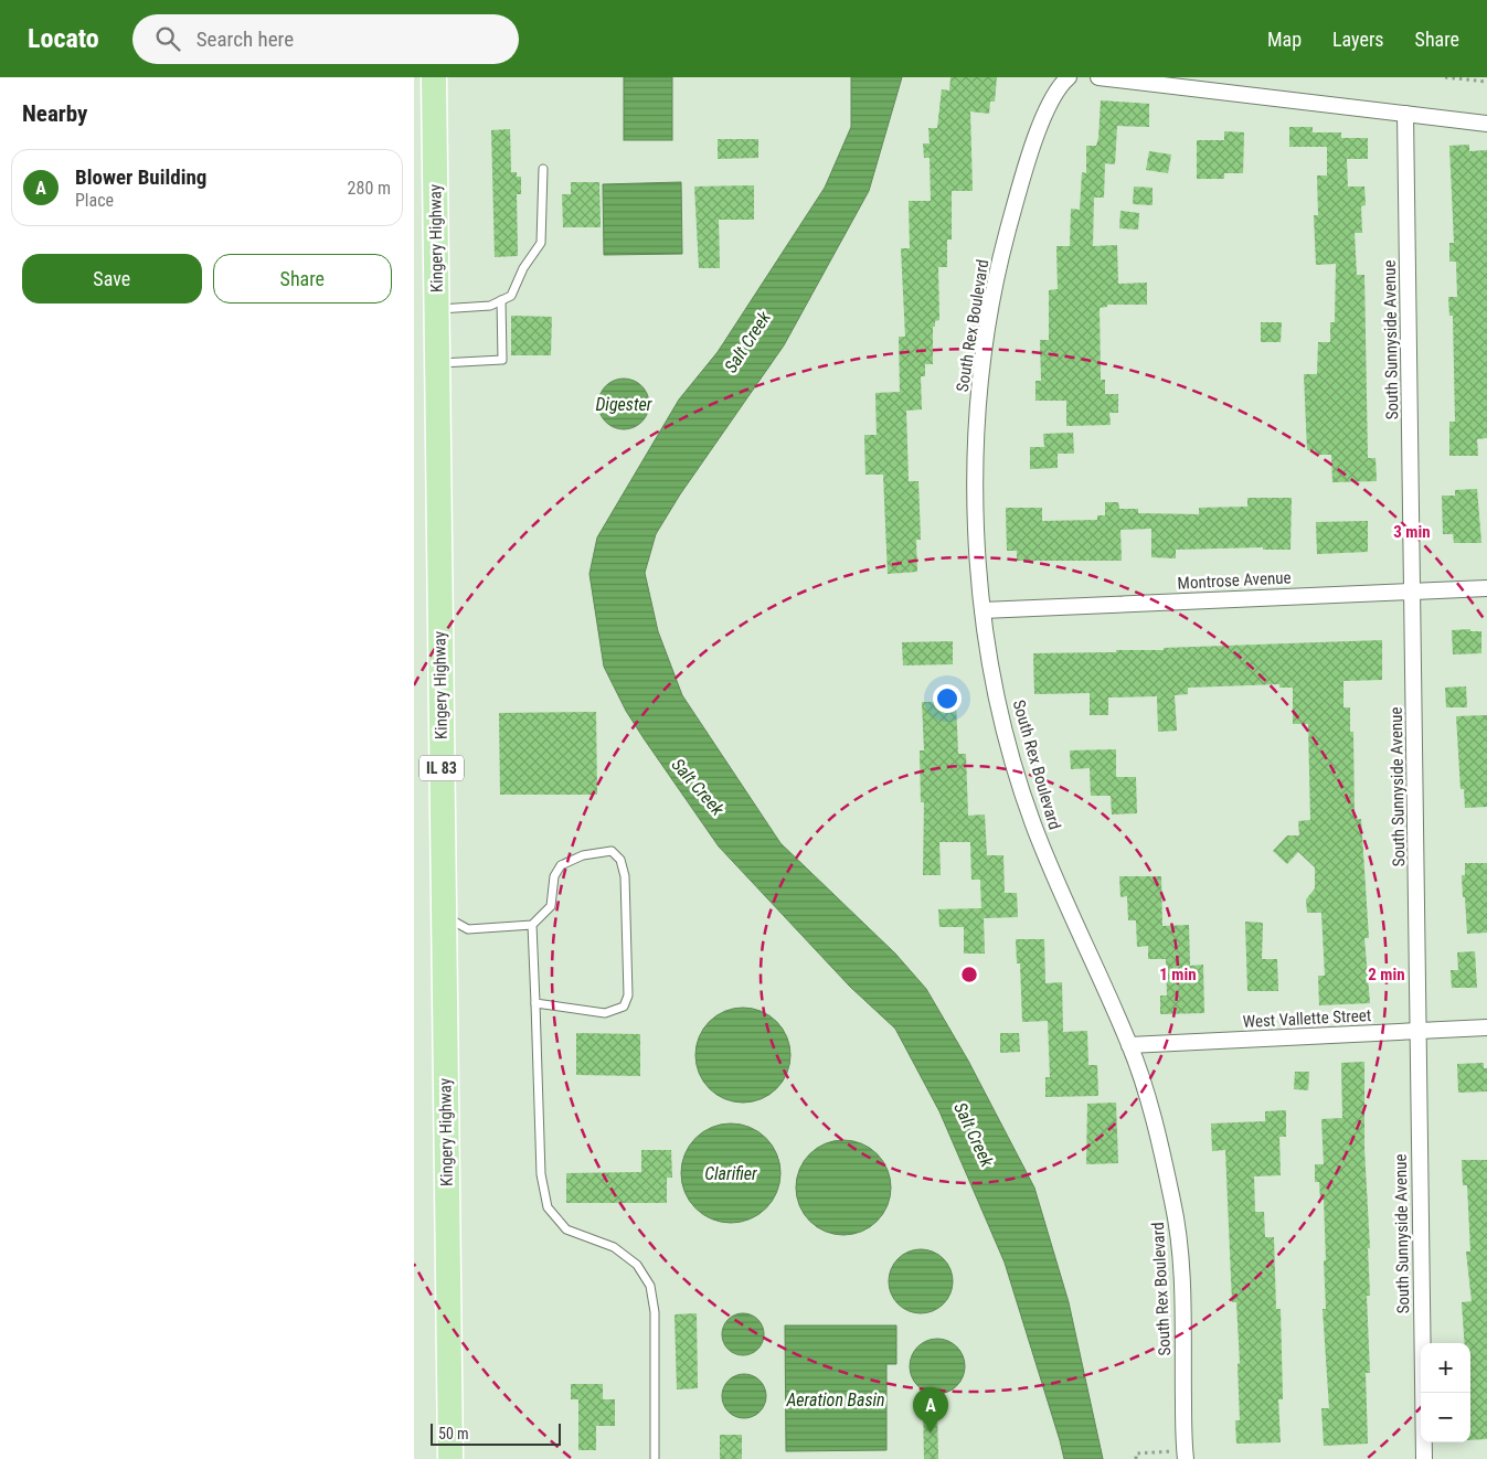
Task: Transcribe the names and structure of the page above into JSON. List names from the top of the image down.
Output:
{
  "streets": {
    "highway": ["Kingery Highway", "IL 83"],
    "street": [
      "South Rex Boulevard",
      "South Sunnyside Avenue",
      "Montrose Avenue",
      "West Vallette Street"
    ]
  },
  "crossings": [
    ["South Rex Boulevard", "Montrose Avenue"],
    ["South Rex Boulevard", "West Vallette Street"],
    ["South Sunnyside Avenue", "Montrose Avenue"],
    ["South Sunnyside Avenue", "West Vallette Street"]
  ],
  "water": [
    "Salt Creek",
    "Digester",
    "Clarifier",
    "Aeration Basin"
  ],
  "scale_bar": "50 m",
  "page": {
    "header": "Locato",
    "search": "Search here",
    "nav": ["Map", "Layers", "Share"],
    "heading": "Nearby",
    "list": [
      {
        "mark": "A",
        "name": "Blower Building",
        "note": "Place",
        "value": "280 m"
      }
    ],
    "buttons": ["Save", "Share"],
    "map_buttons": ["+", "−"],
    "pins": "A",
    "scale": "50 m"
  },
  "rings": ["3 min", "1 min", "2 min"]
}
